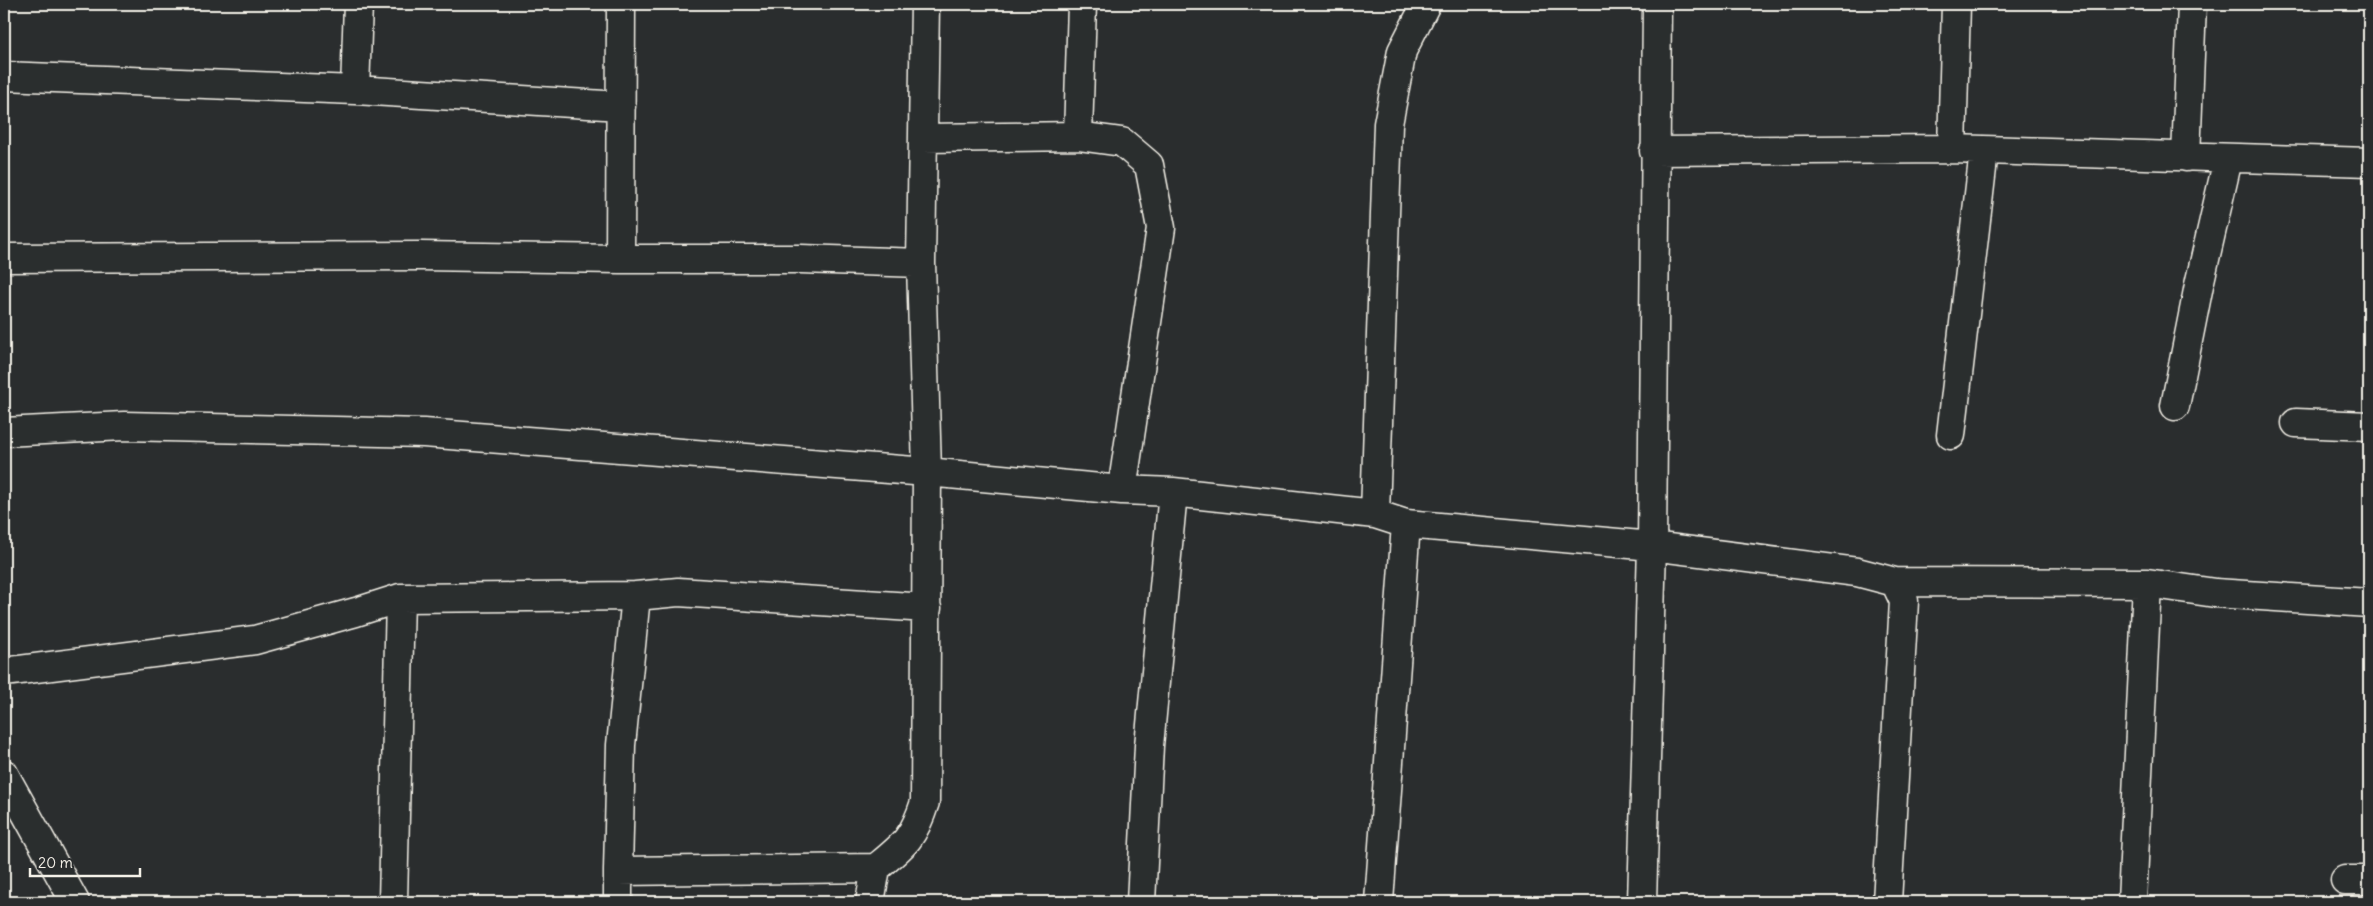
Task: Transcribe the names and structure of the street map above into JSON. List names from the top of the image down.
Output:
{
  "scale_bar": "20 m"
}
